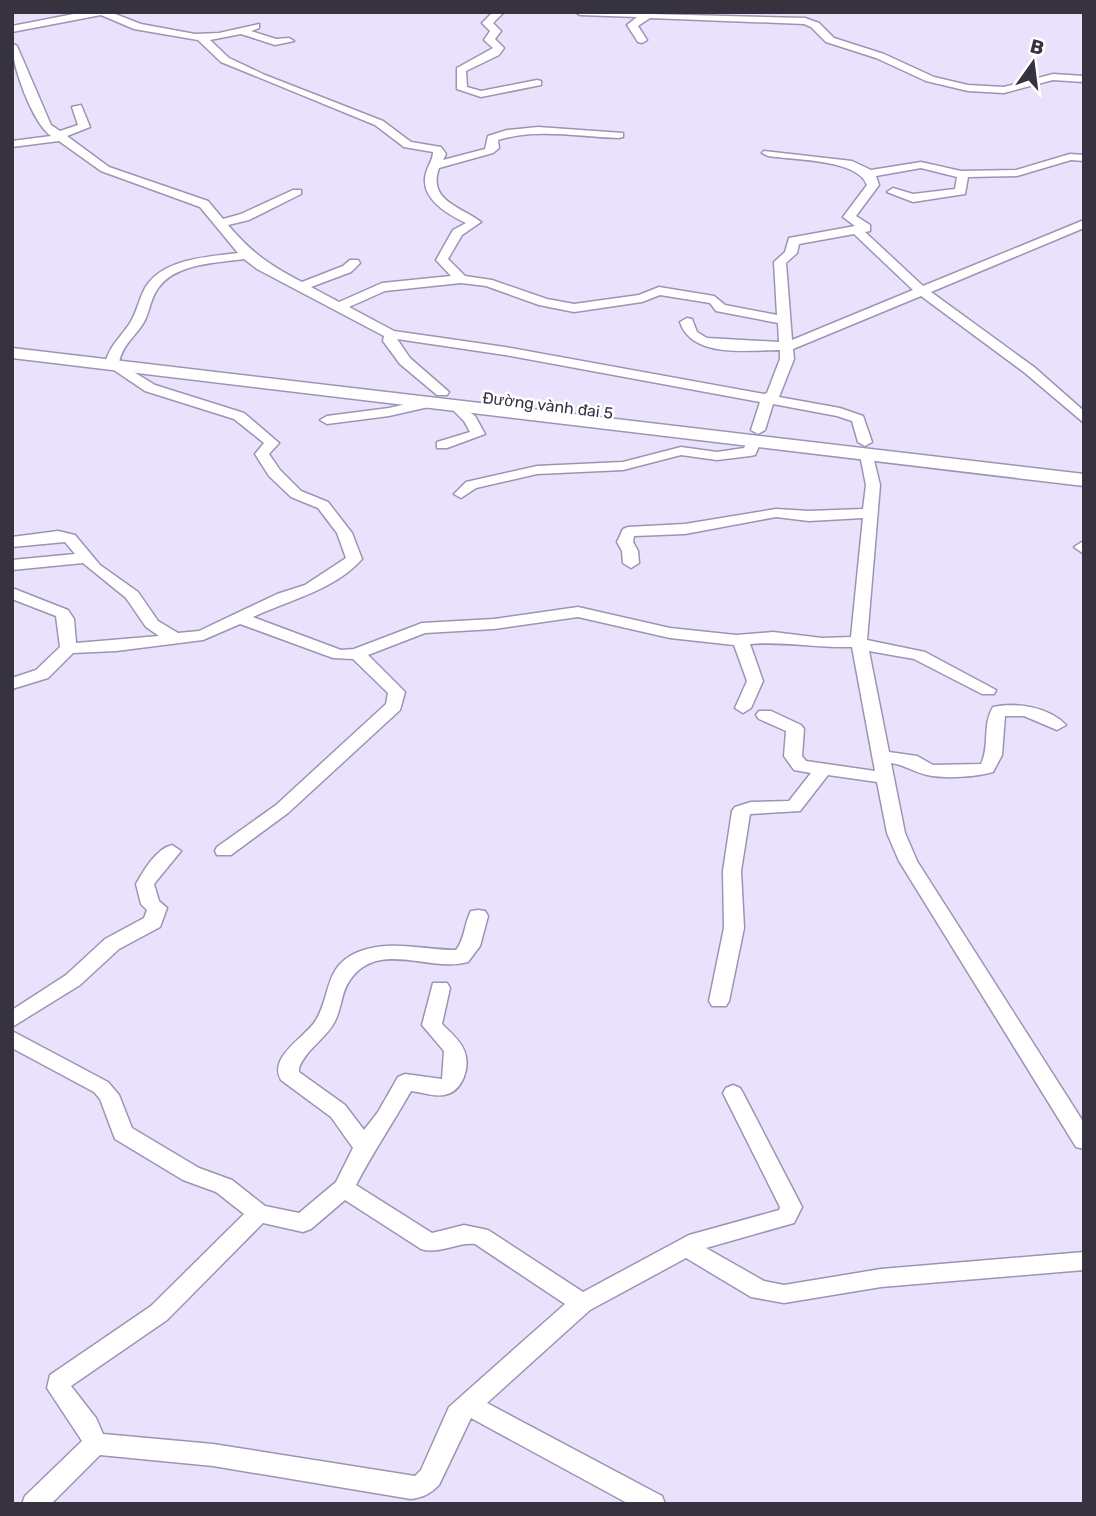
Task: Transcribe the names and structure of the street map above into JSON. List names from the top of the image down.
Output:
{
  "streets": {
    "main road": ["Đường vành đai 5"]
  },
  "north": "top"
}
